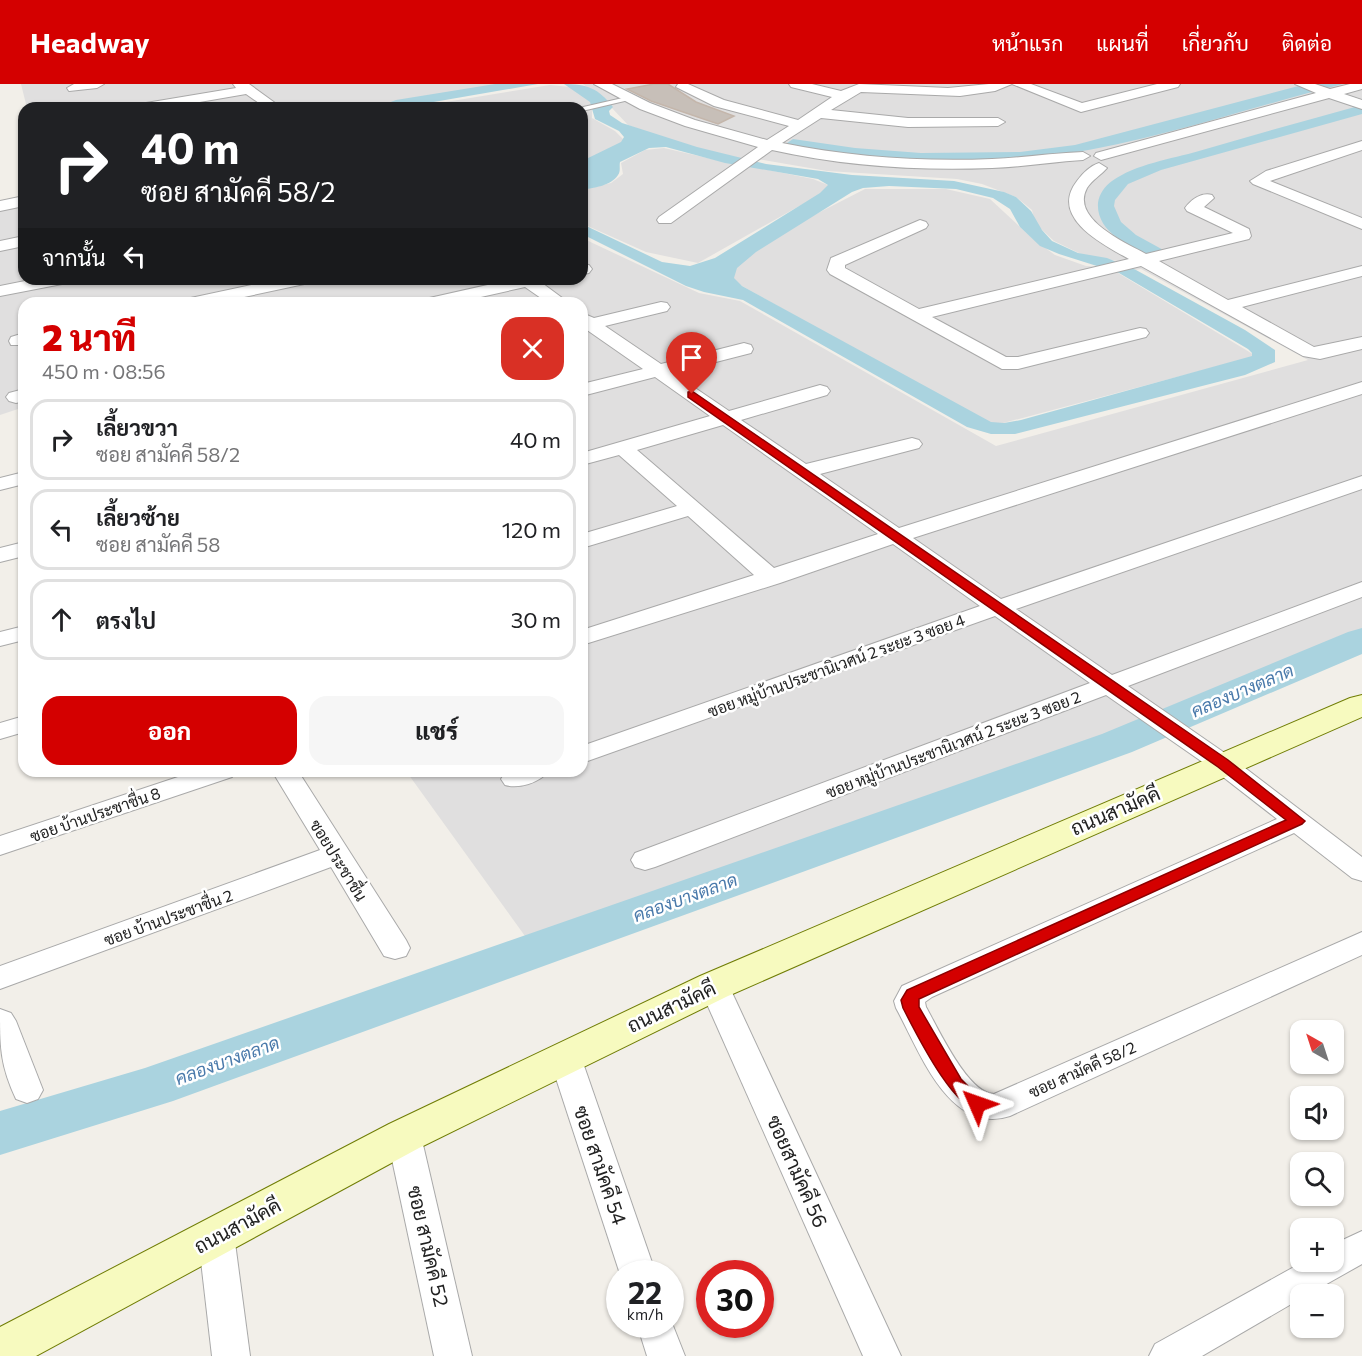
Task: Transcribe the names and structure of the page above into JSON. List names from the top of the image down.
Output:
{
  "streets": {
    "main road": ["ถนนสามัคคี"],
    "street": [
      "ซอย หมู่บ้านประชานิเวศน์ 2 ระยะ 3 ซอย 4",
      "ซอย หมู่บ้านประชานิเวศน์ 2 ระยะ 3 ซอย 2",
      "ซอย บ้านประชาชื่น 8",
      "ซอยประชาชื่น",
      "ซอย บ้านประชาชื่น 2",
      "ซอย สามัคคี 58/2",
      "ซอย สามัคคี 54",
      "ซอยสามัคคี 56",
      "ซอย สามัคคี 52"
    ]
  },
  "crossings": [
    ["ถนนสามัคคี", "ซอย สามัคคี 54"],
    ["ถนนสามัคคี", "ซอยสามัคคี 56"],
    ["ถนนสามัคคี", "ซอย สามัคคี 52"],
    ["ซอยประชาชื่น", "ซอย บ้านประชาชื่น 2"]
  ],
  "water": ["คลองบางตลาด"],
  "north": "top left",
  "page": {
    "header": "Headway",
    "nav": [
      "หน้าแรก",
      "แผนที่",
      "เกี่ยวกับ",
      "ติดต่อ"
    ],
    "turn": ["40 m", "ซอย สามัคคี 58/2"],
    "then": "จากนั้น",
    "heading": ["2 นาที", "450 m · 08:56"],
    "list": [
      {
        "name": "เลี้ยวขวา",
        "note": "ซอย สามัคคี 58/2",
        "value": "40 m"
      },
      {
        "name": "เลี้ยวซ้าย",
        "note": "ซอย สามัคคี 58",
        "value": "120 m"
      },
      {
        "name": "ตรงไป",
        "value": "30 m"
      }
    ],
    "buttons": ["ออก", "แชร์"],
    "map_buttons": ["+", "−"],
    "speed": "22 km/h",
    "limit": "30"
  }
}
